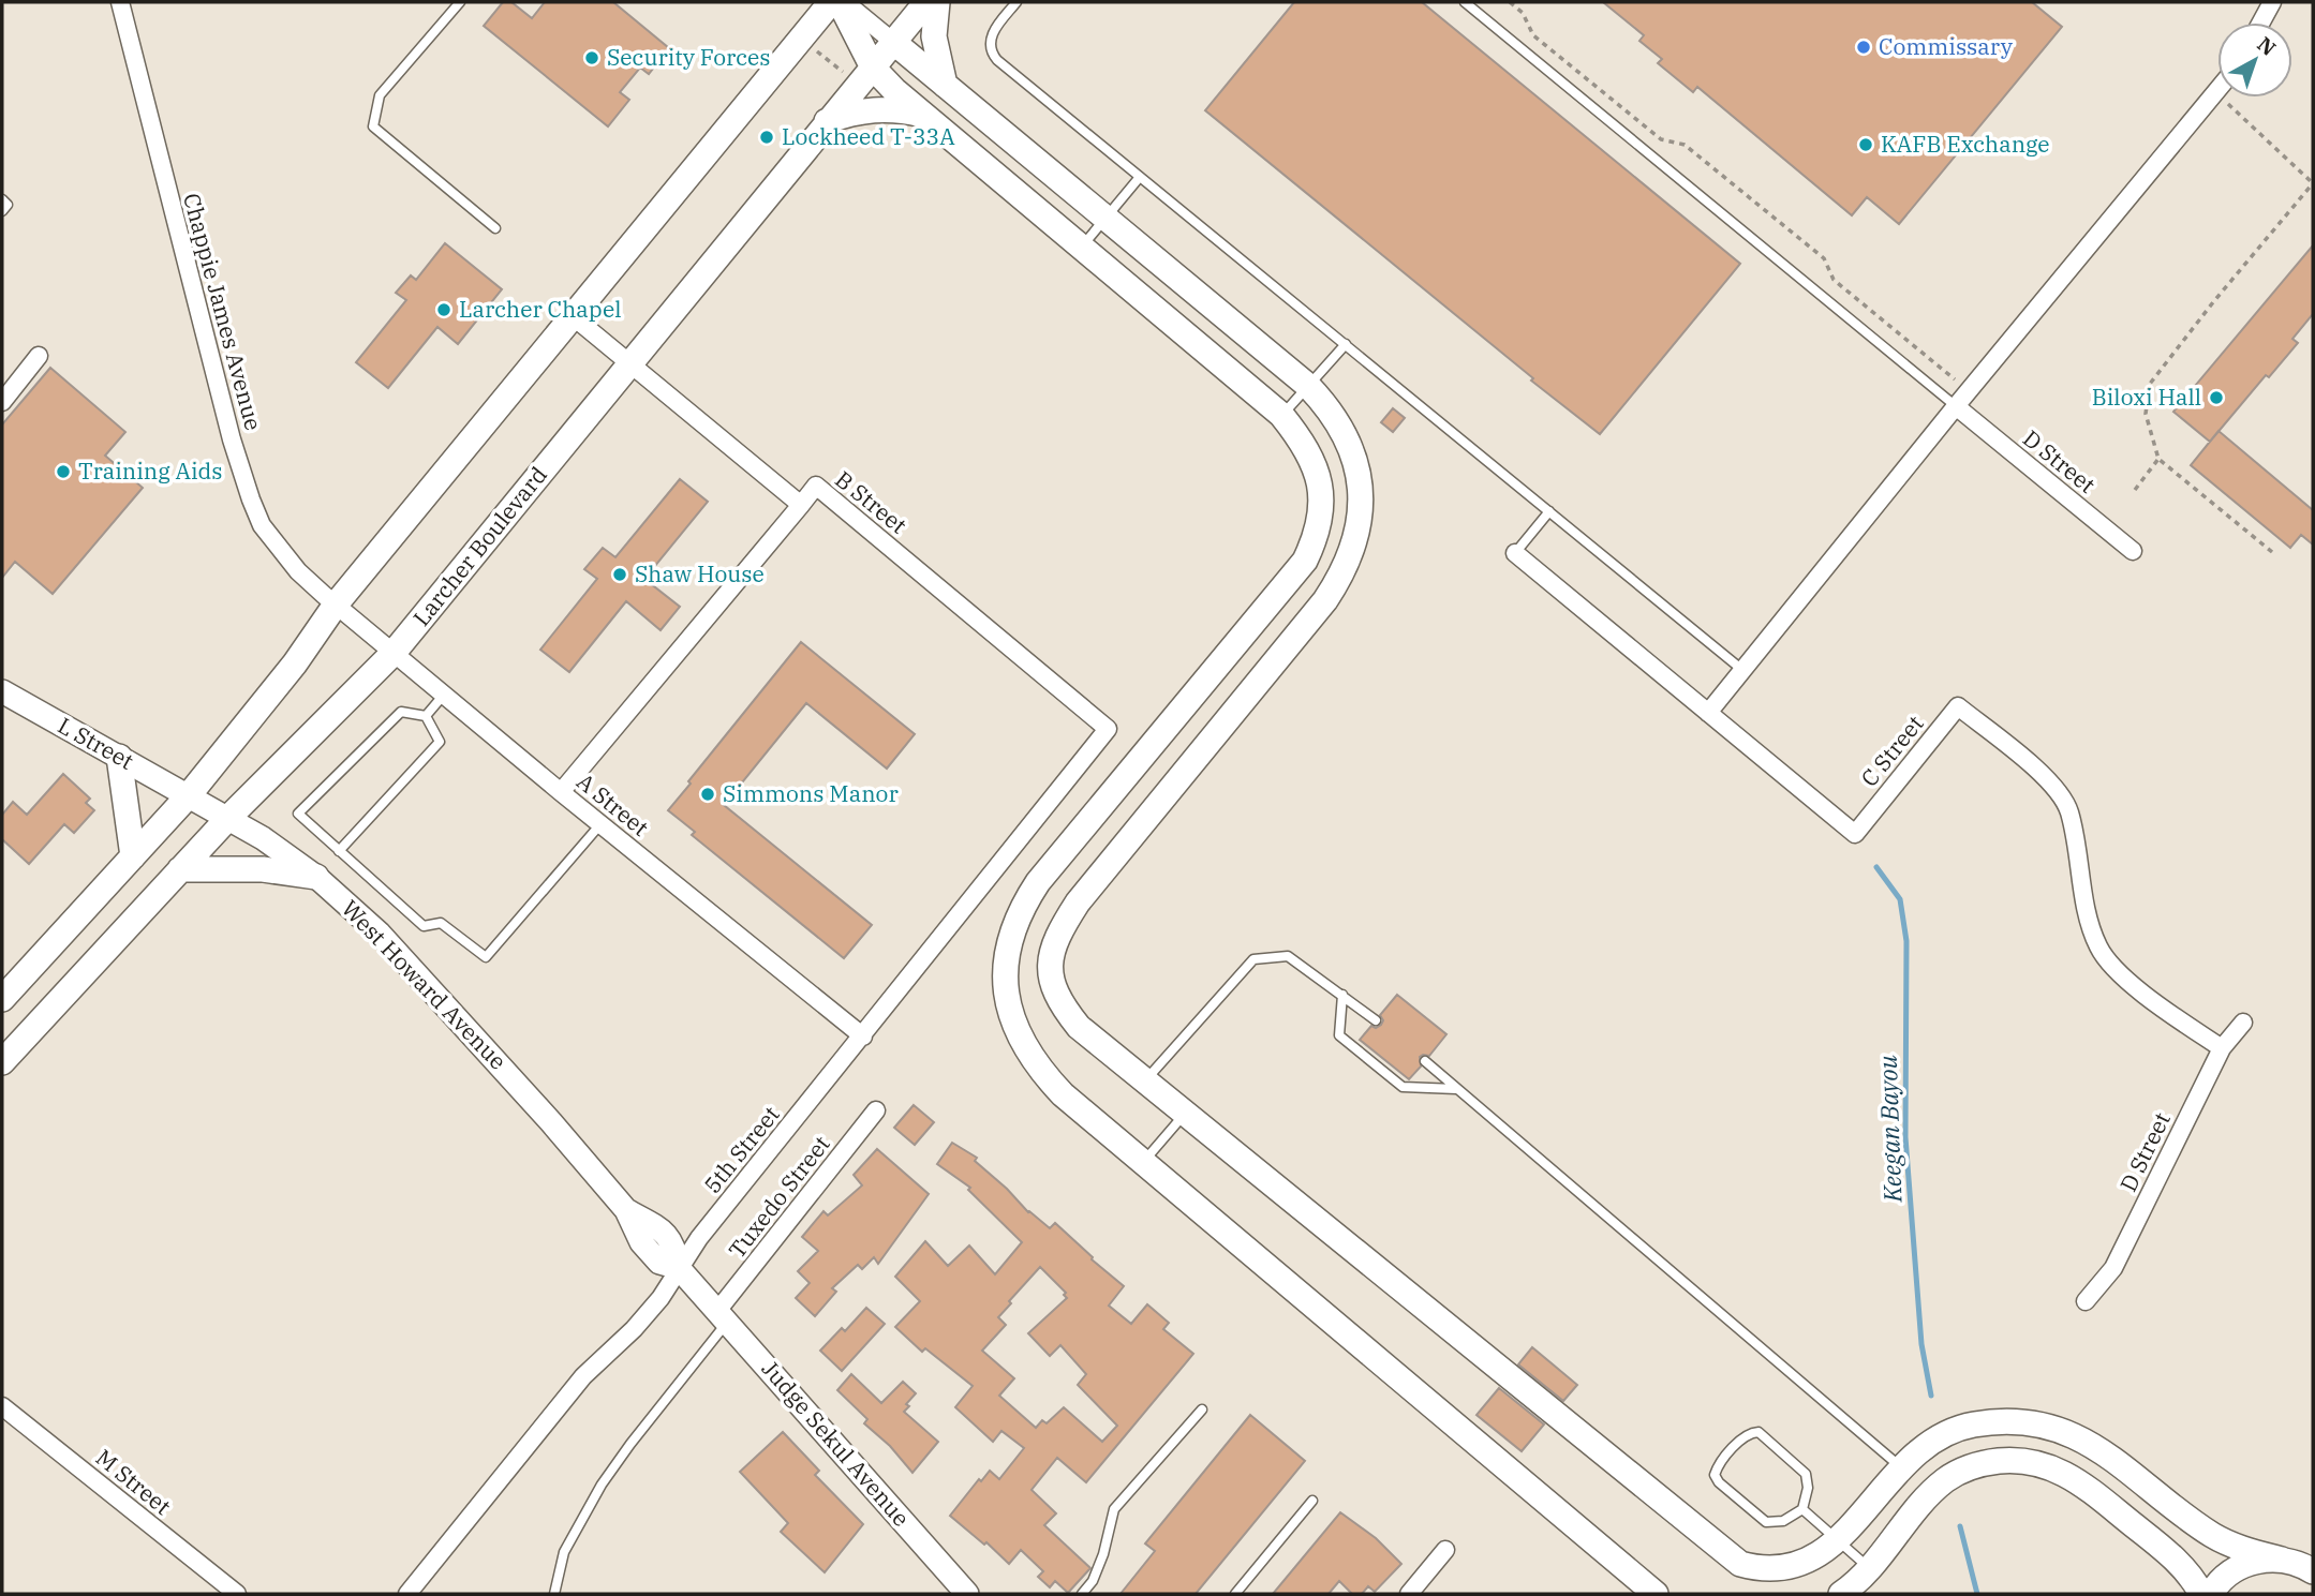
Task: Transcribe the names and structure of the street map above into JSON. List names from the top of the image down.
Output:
{
  "streets": {
    "main road": ["Larcher Boulevard"],
    "street": [
      "Chappie James Avenue",
      "D Street",
      "B Street",
      "L Street",
      "C Street",
      "A Street",
      "West Howard Avenue",
      "5th Street",
      "Tuxedo Street",
      "Judge Sekul Avenue",
      "M Street"
    ]
  },
  "crossings": [
    ["Chappie James Avenue", "A Street"],
    ["D Street", "C Street"],
    ["B Street", "Larcher Boulevard"],
    ["B Street", "5th Street"],
    ["Larcher Boulevard", "A Street"],
    ["Larcher Boulevard", "West Howard Avenue"],
    ["L Street", "West Howard Avenue"],
    ["A Street", "5th Street"],
    ["West Howard Avenue", "5th Street"],
    ["West Howard Avenue", "Judge Sekul Avenue"],
    ["Tuxedo Street", "Judge Sekul Avenue"]
  ],
  "water": ["Keegan Bayou"],
  "places": [
    "Commissary",
    "Security Forces",
    "Lockheed T-33A",
    "KAFB Exchange",
    "Larcher Chapel",
    "Biloxi Hall",
    "Training Aids",
    "Shaw House",
    "Simmons Manor"
  ],
  "north": "top right"
}
